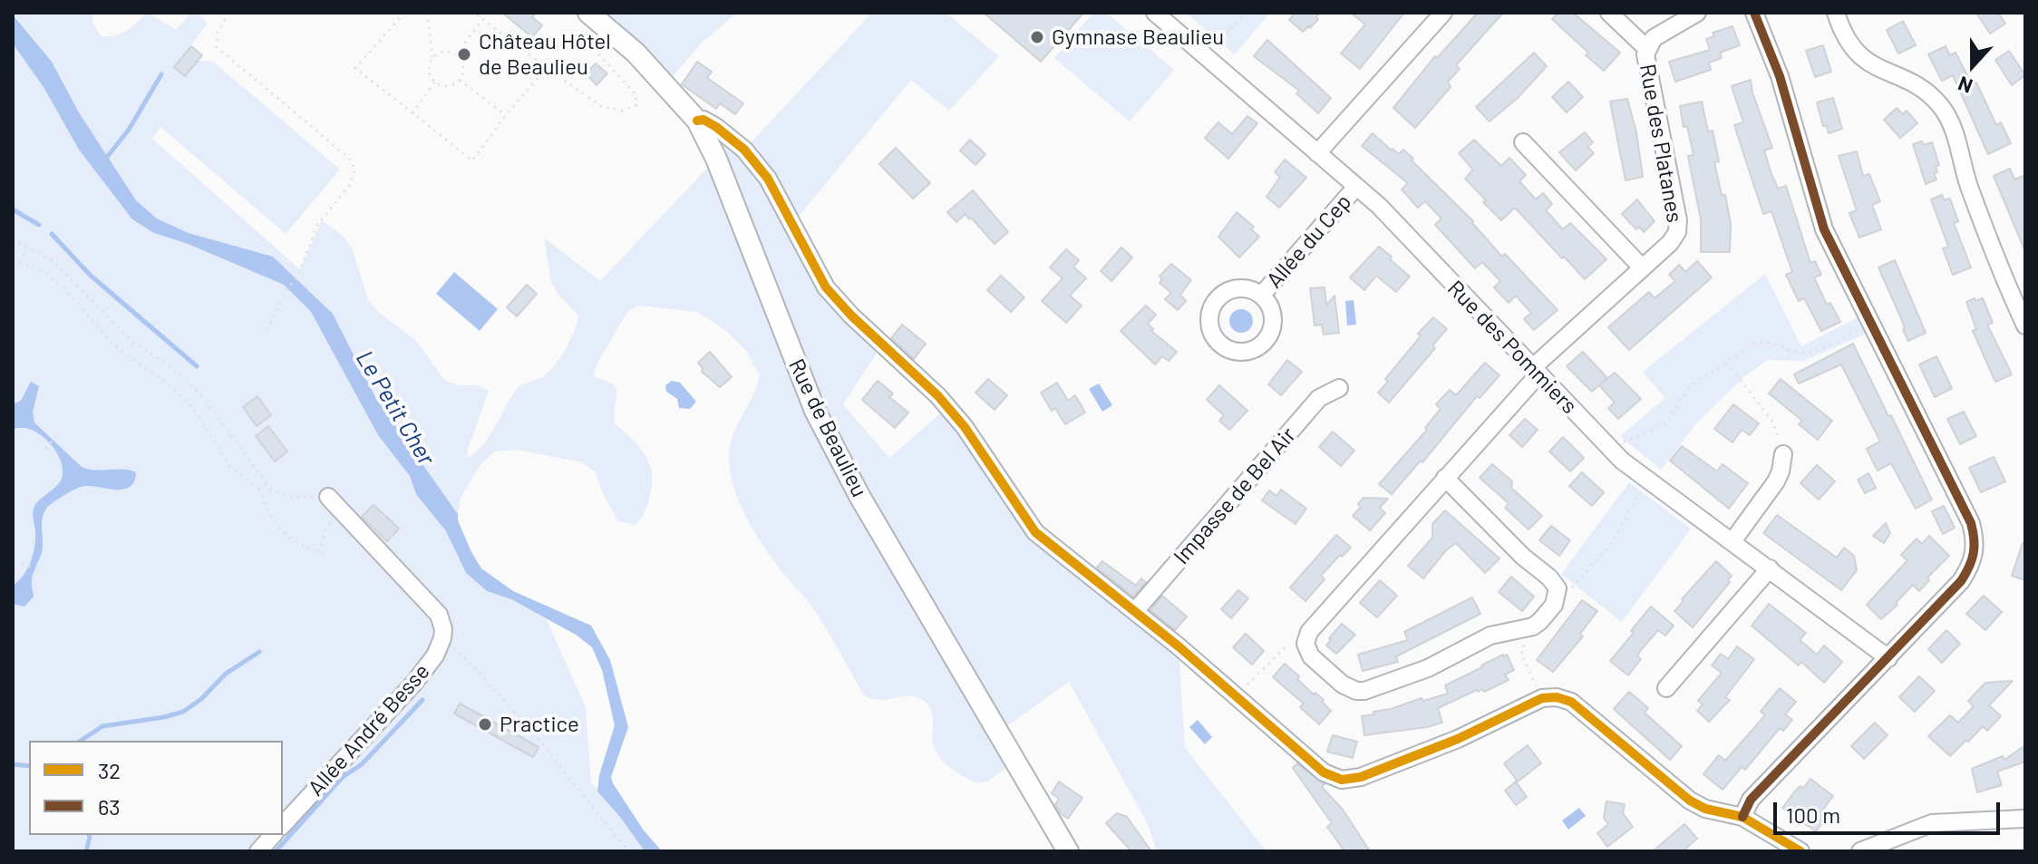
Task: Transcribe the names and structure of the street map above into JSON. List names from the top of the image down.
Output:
{
  "streets": {
    "street": [
      "Rue des Platanes",
      "Allée du Cep",
      "Rue des Pommiers",
      "Rue de Beaulieu",
      "Impasse de Bel Air",
      "Allée André Besse"
    ]
  },
  "crossings": [
    ["Rue des Platanes", "Rue des Pommiers"],
    ["Allée du Cep", "Rue des Pommiers"]
  ],
  "water": ["Le Petit Cher"],
  "places": ["Gymnase Beaulieu", "Château Hôtel de Beaulieu", "Practice"],
  "lines": ["transit line 63", "transit line 32"],
  "legend": ["32", "63"],
  "scale_bar": "100 m",
  "north": "bottom"
}
